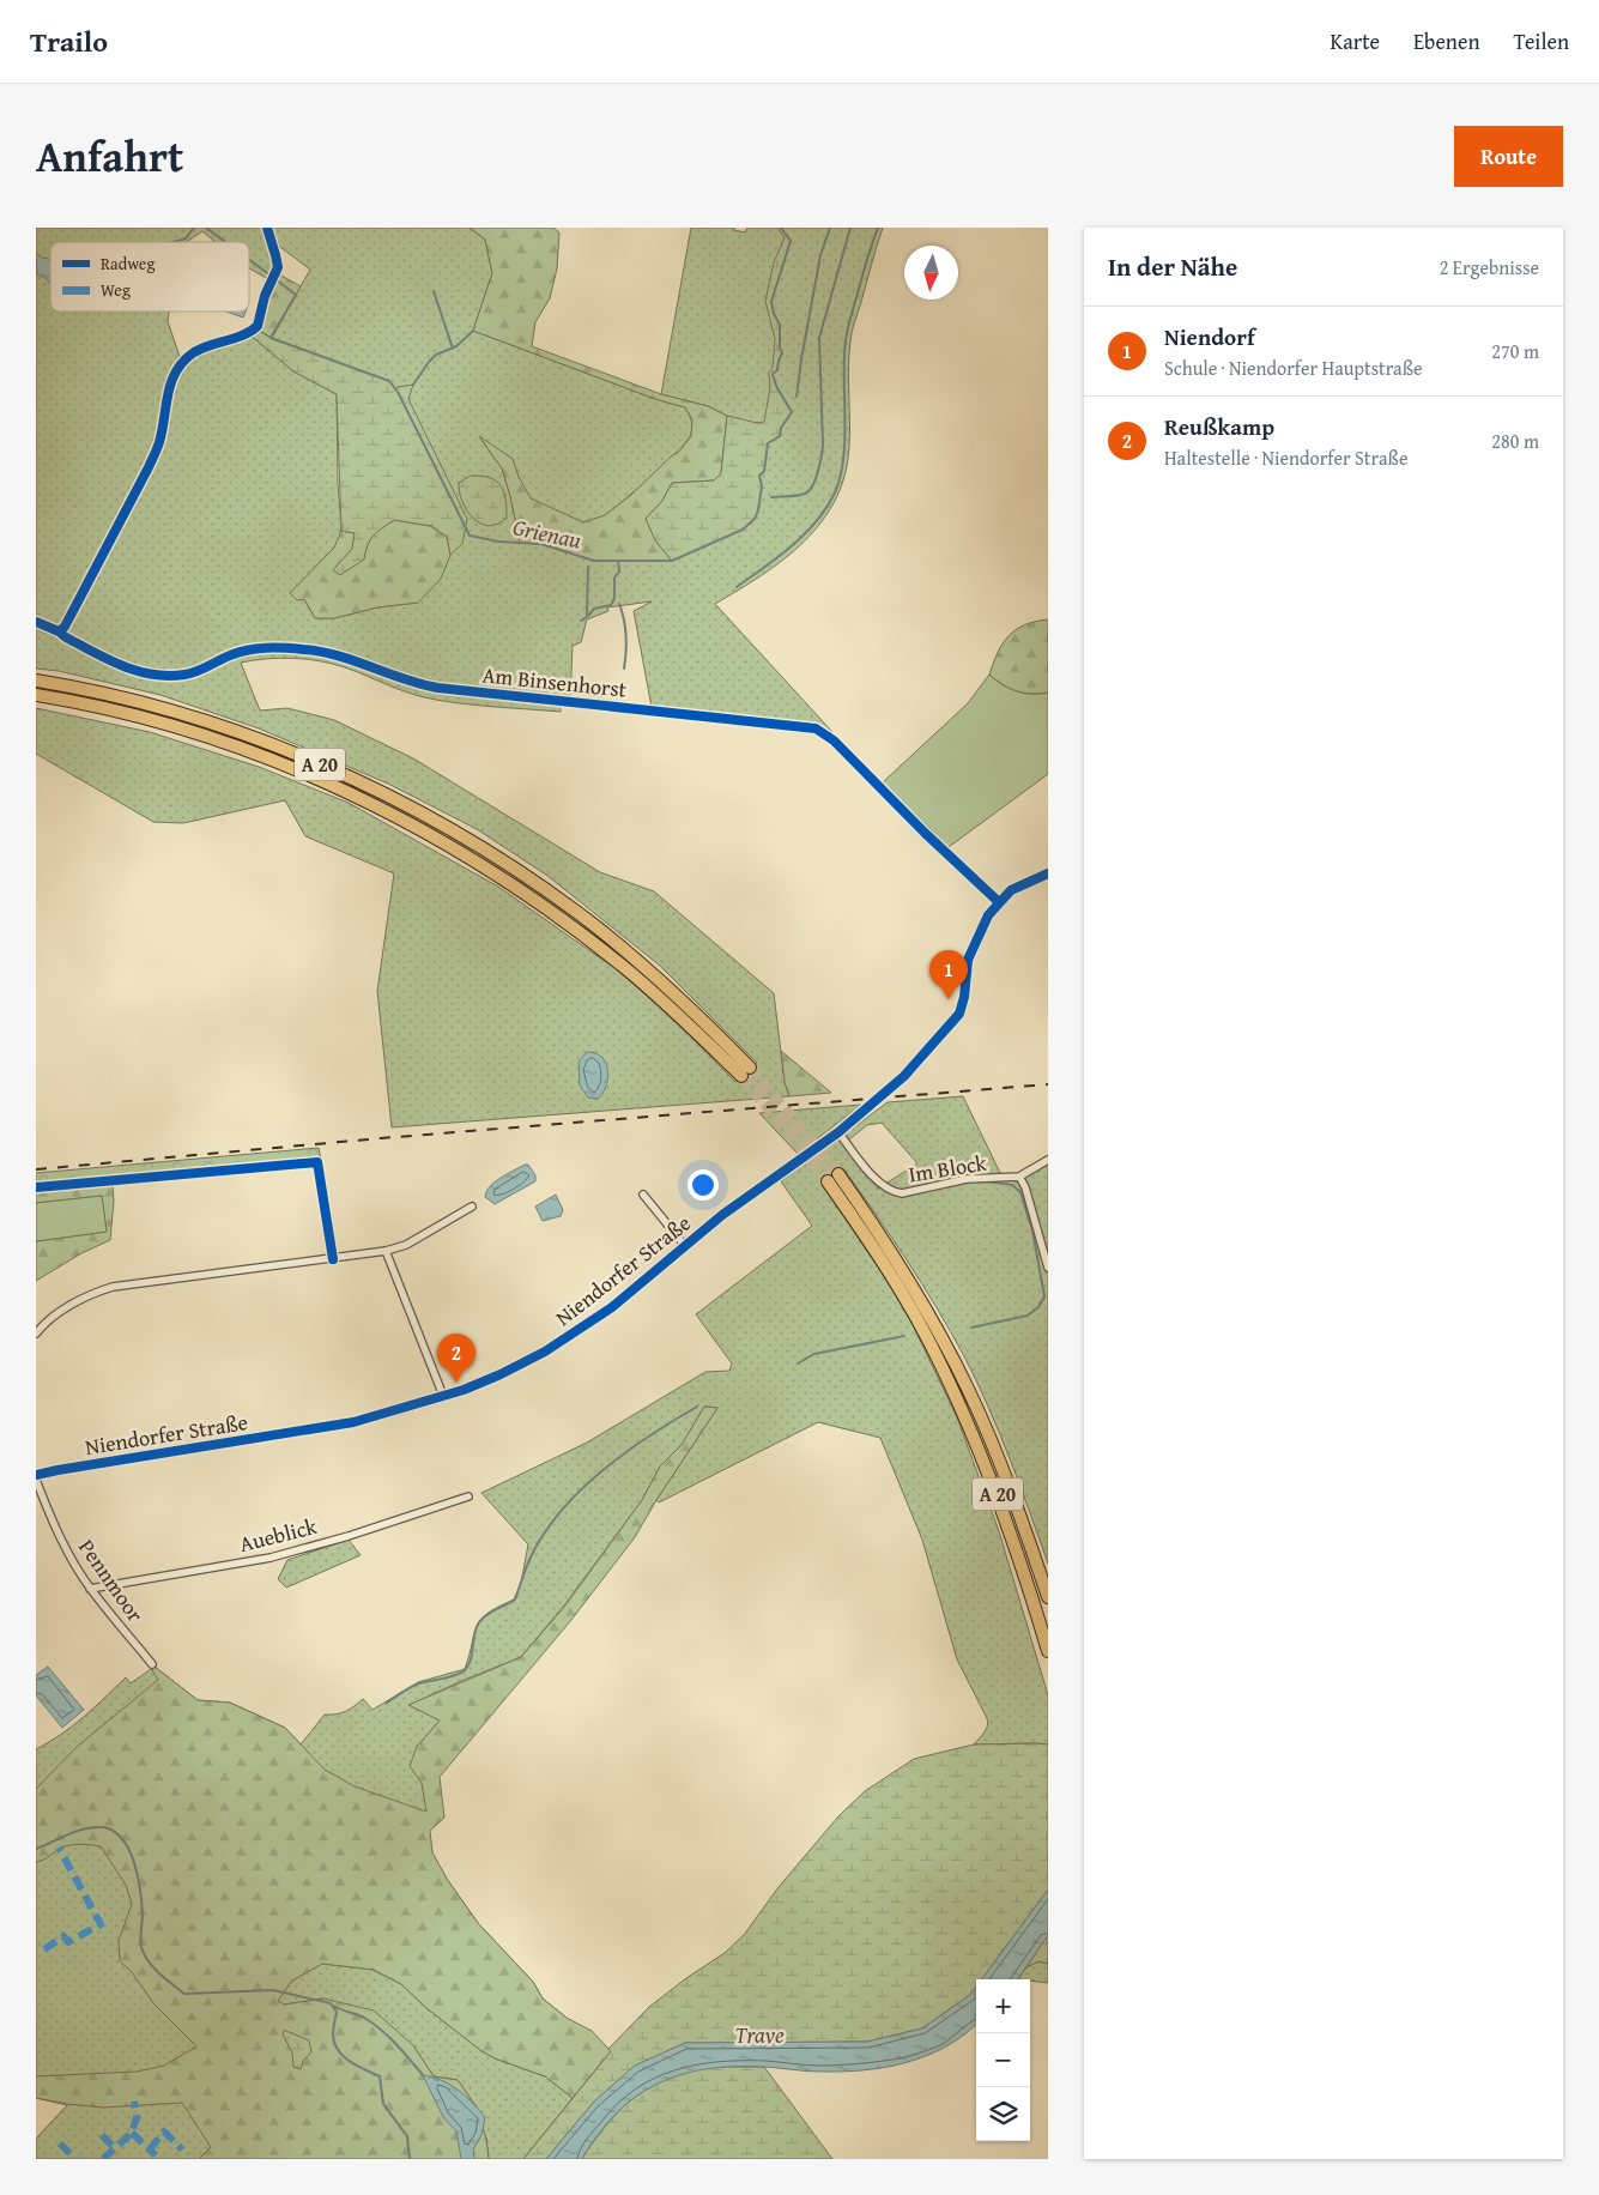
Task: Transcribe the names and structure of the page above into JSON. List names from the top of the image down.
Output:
{
  "streets": {
    "highway": ["A 20"],
    "main road": ["Niendorfer Straße"],
    "street": [
      "Am Binsenhorst",
      "Im Block",
      "Aueblick",
      "Pennmoor"
    ]
  },
  "crossings": [
    ["Am Binsenhorst", "Niendorfer Straße"],
    ["Im Block", "Niendorfer Straße"],
    ["Niendorfer Straße", "Pennmoor"],
    ["Aueblick", "Pennmoor"]
  ],
  "water": ["Grienau", "Trave"],
  "legend": ["Radweg", "Weg"],
  "north": "bottom",
  "page": {
    "header": "Trailo",
    "nav": ["Karte", "Ebenen", "Teilen"],
    "title": "Anfahrt",
    "buttons": "Route",
    "heading": ["In der Nähe", "2 Ergebnisse"],
    "list": [
      {
        "mark": "1",
        "name": "Niendorf",
        "note": "Schule · Niendorfer Hauptstraße",
        "value": "270 m"
      },
      {
        "mark": "2",
        "name": "Reußkamp",
        "note": "Haltestelle · Niendorfer Straße",
        "value": "280 m"
      }
    ],
    "pins": ["1", "2"],
    "map_buttons": ["+", "−"]
  }
}
